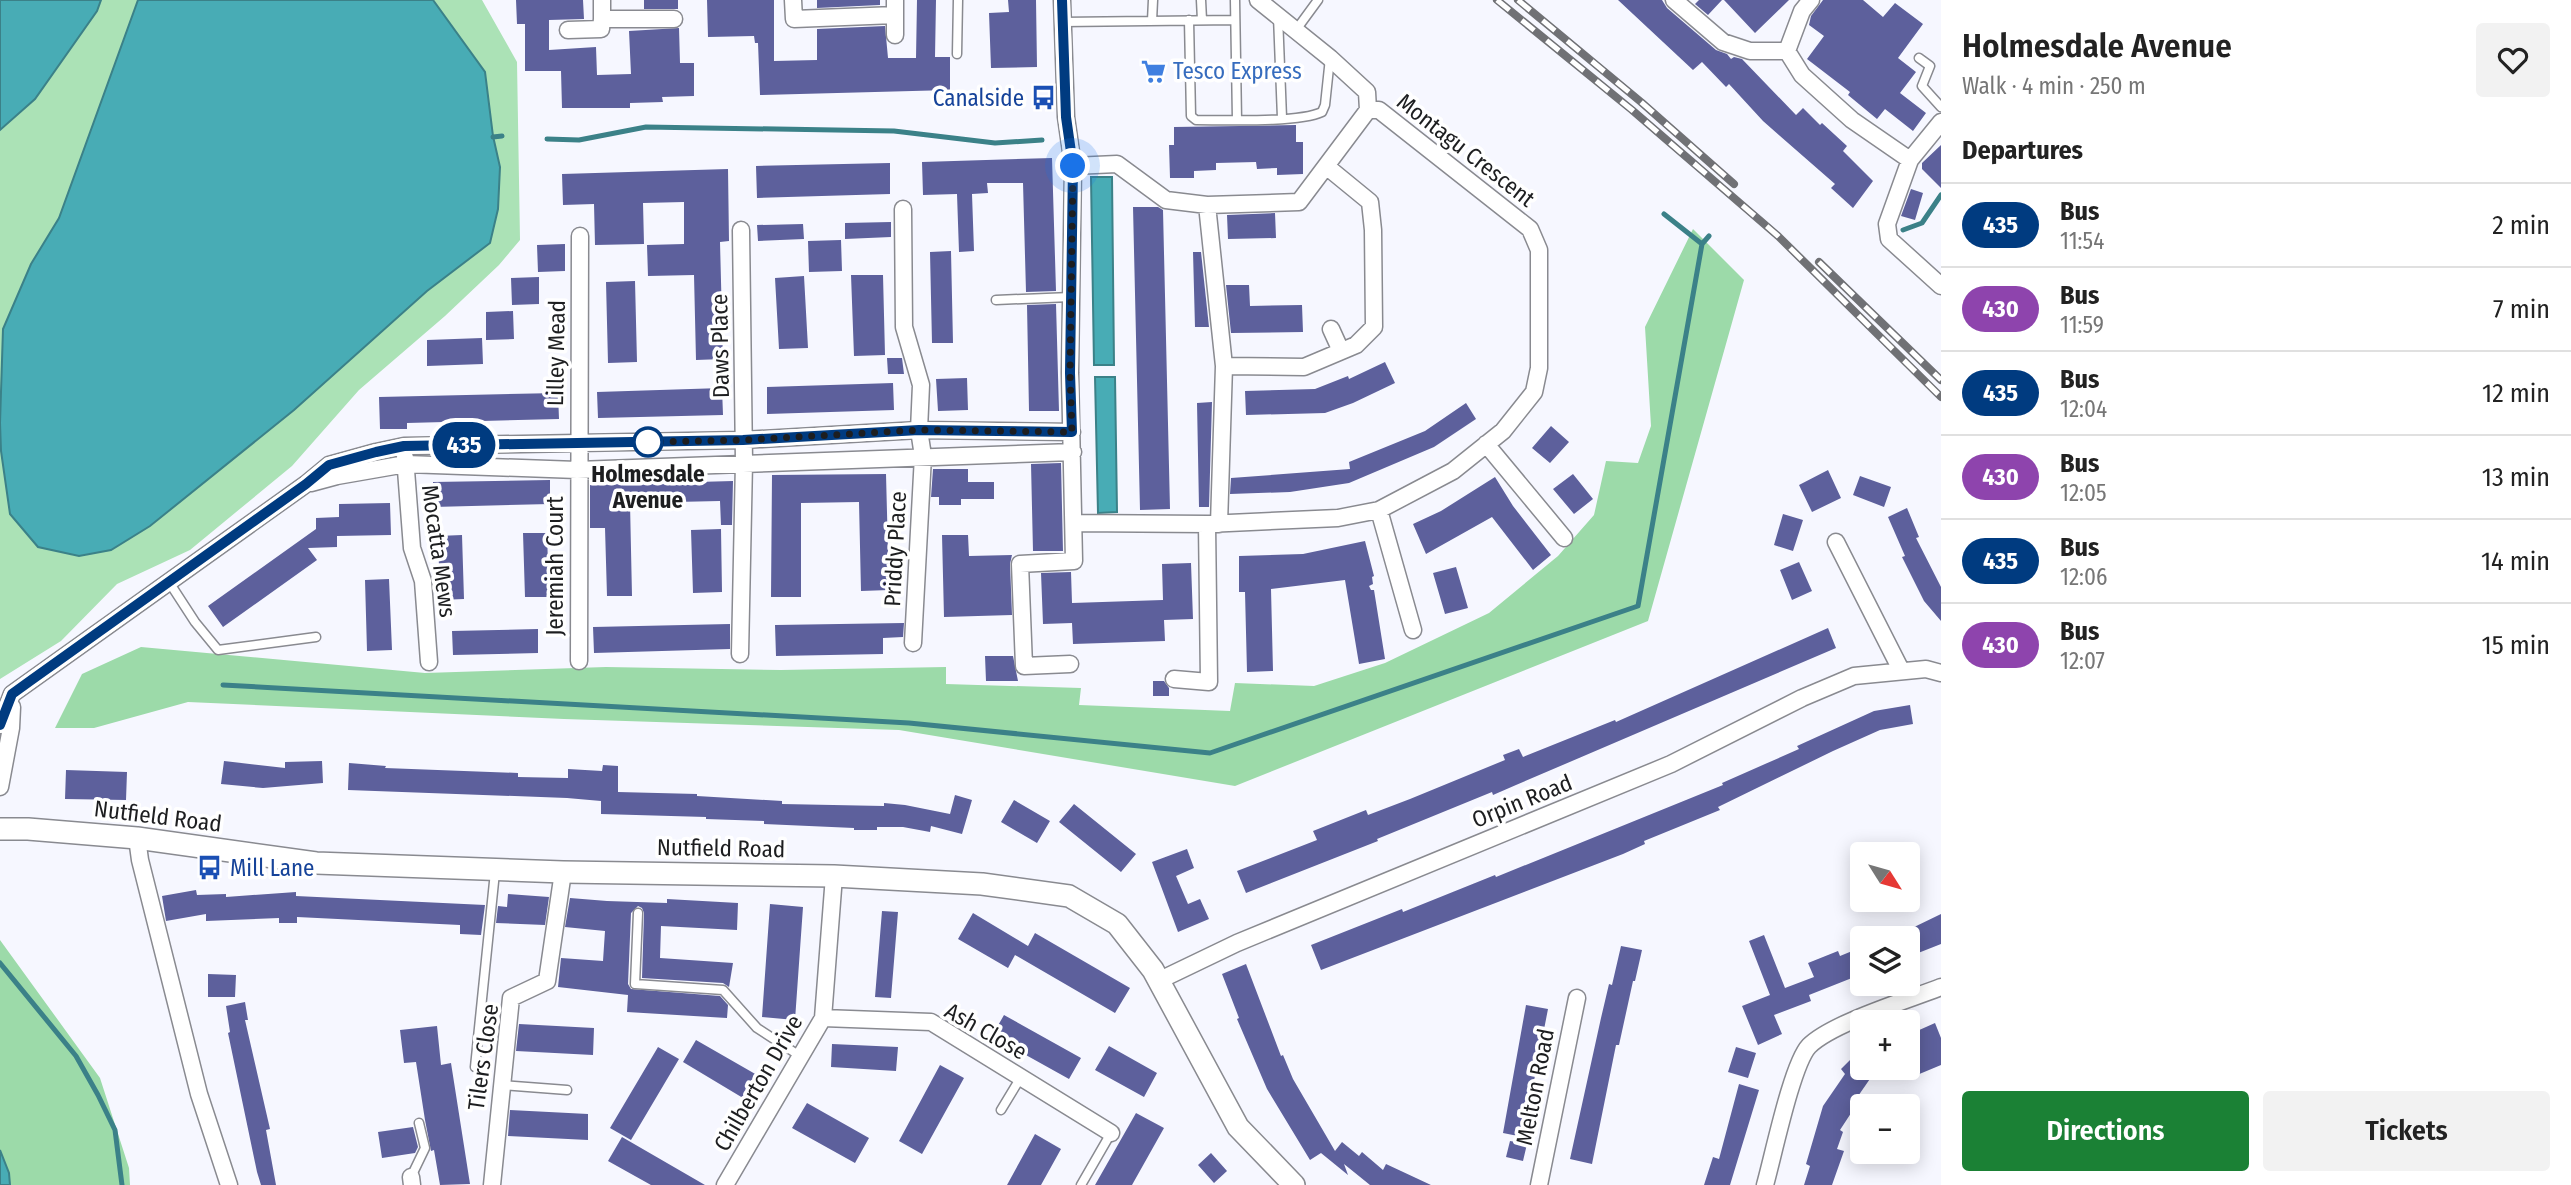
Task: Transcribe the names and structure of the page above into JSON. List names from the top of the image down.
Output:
{
  "streets": {
    "street": [
      "Montagu Crescent",
      "Daws Place",
      "Lilley Mead",
      "Priddy Place",
      "Mocatta Mews",
      "Jeremiah Court",
      "Orpin Road",
      "Nutfield Road",
      "Ash Close",
      "Tilers Close",
      "Chilberton Drive",
      "Melton Road"
    ]
  },
  "crossings": [
    ["Lilley Mead", "Jeremiah Court"],
    ["Orpin Road", "Nutfield Road"],
    ["Nutfield Road", "Tilers Close"],
    ["Nutfield Road", "Chilberton Drive"],
    ["Ash Close", "Chilberton Drive"]
  ],
  "places": {
    "supermarket": ["Tesco Express"],
    "bus stop": ["Canalside", "Mill Lane"],
    "other": ["Holmesdale Avenue"]
  },
  "lines": ["bus line 435"],
  "north": "bottom right",
  "page": {
    "on_map": "435",
    "heading": [
      ["Holmesdale Avenue", "Walk · 4 min · 250 m"],
      "Departures"
    ],
    "list": [
      {
        "mark": "435",
        "name": "Bus",
        "note": "11:54",
        "value": "2 min"
      },
      {
        "mark": "430",
        "name": "Bus",
        "note": "11:59",
        "value": "7 min"
      },
      {
        "mark": "435",
        "name": "Bus",
        "note": "12:04",
        "value": "12 min"
      },
      {
        "mark": "430",
        "name": "Bus",
        "note": "12:05",
        "value": "13 min"
      },
      {
        "mark": "435",
        "name": "Bus",
        "note": "12:06",
        "value": "14 min"
      },
      {
        "mark": "430",
        "name": "Bus",
        "note": "12:07",
        "value": "15 min"
      }
    ],
    "map_buttons": ["+", "−"],
    "buttons": ["Directions", "Tickets"]
  }
}
